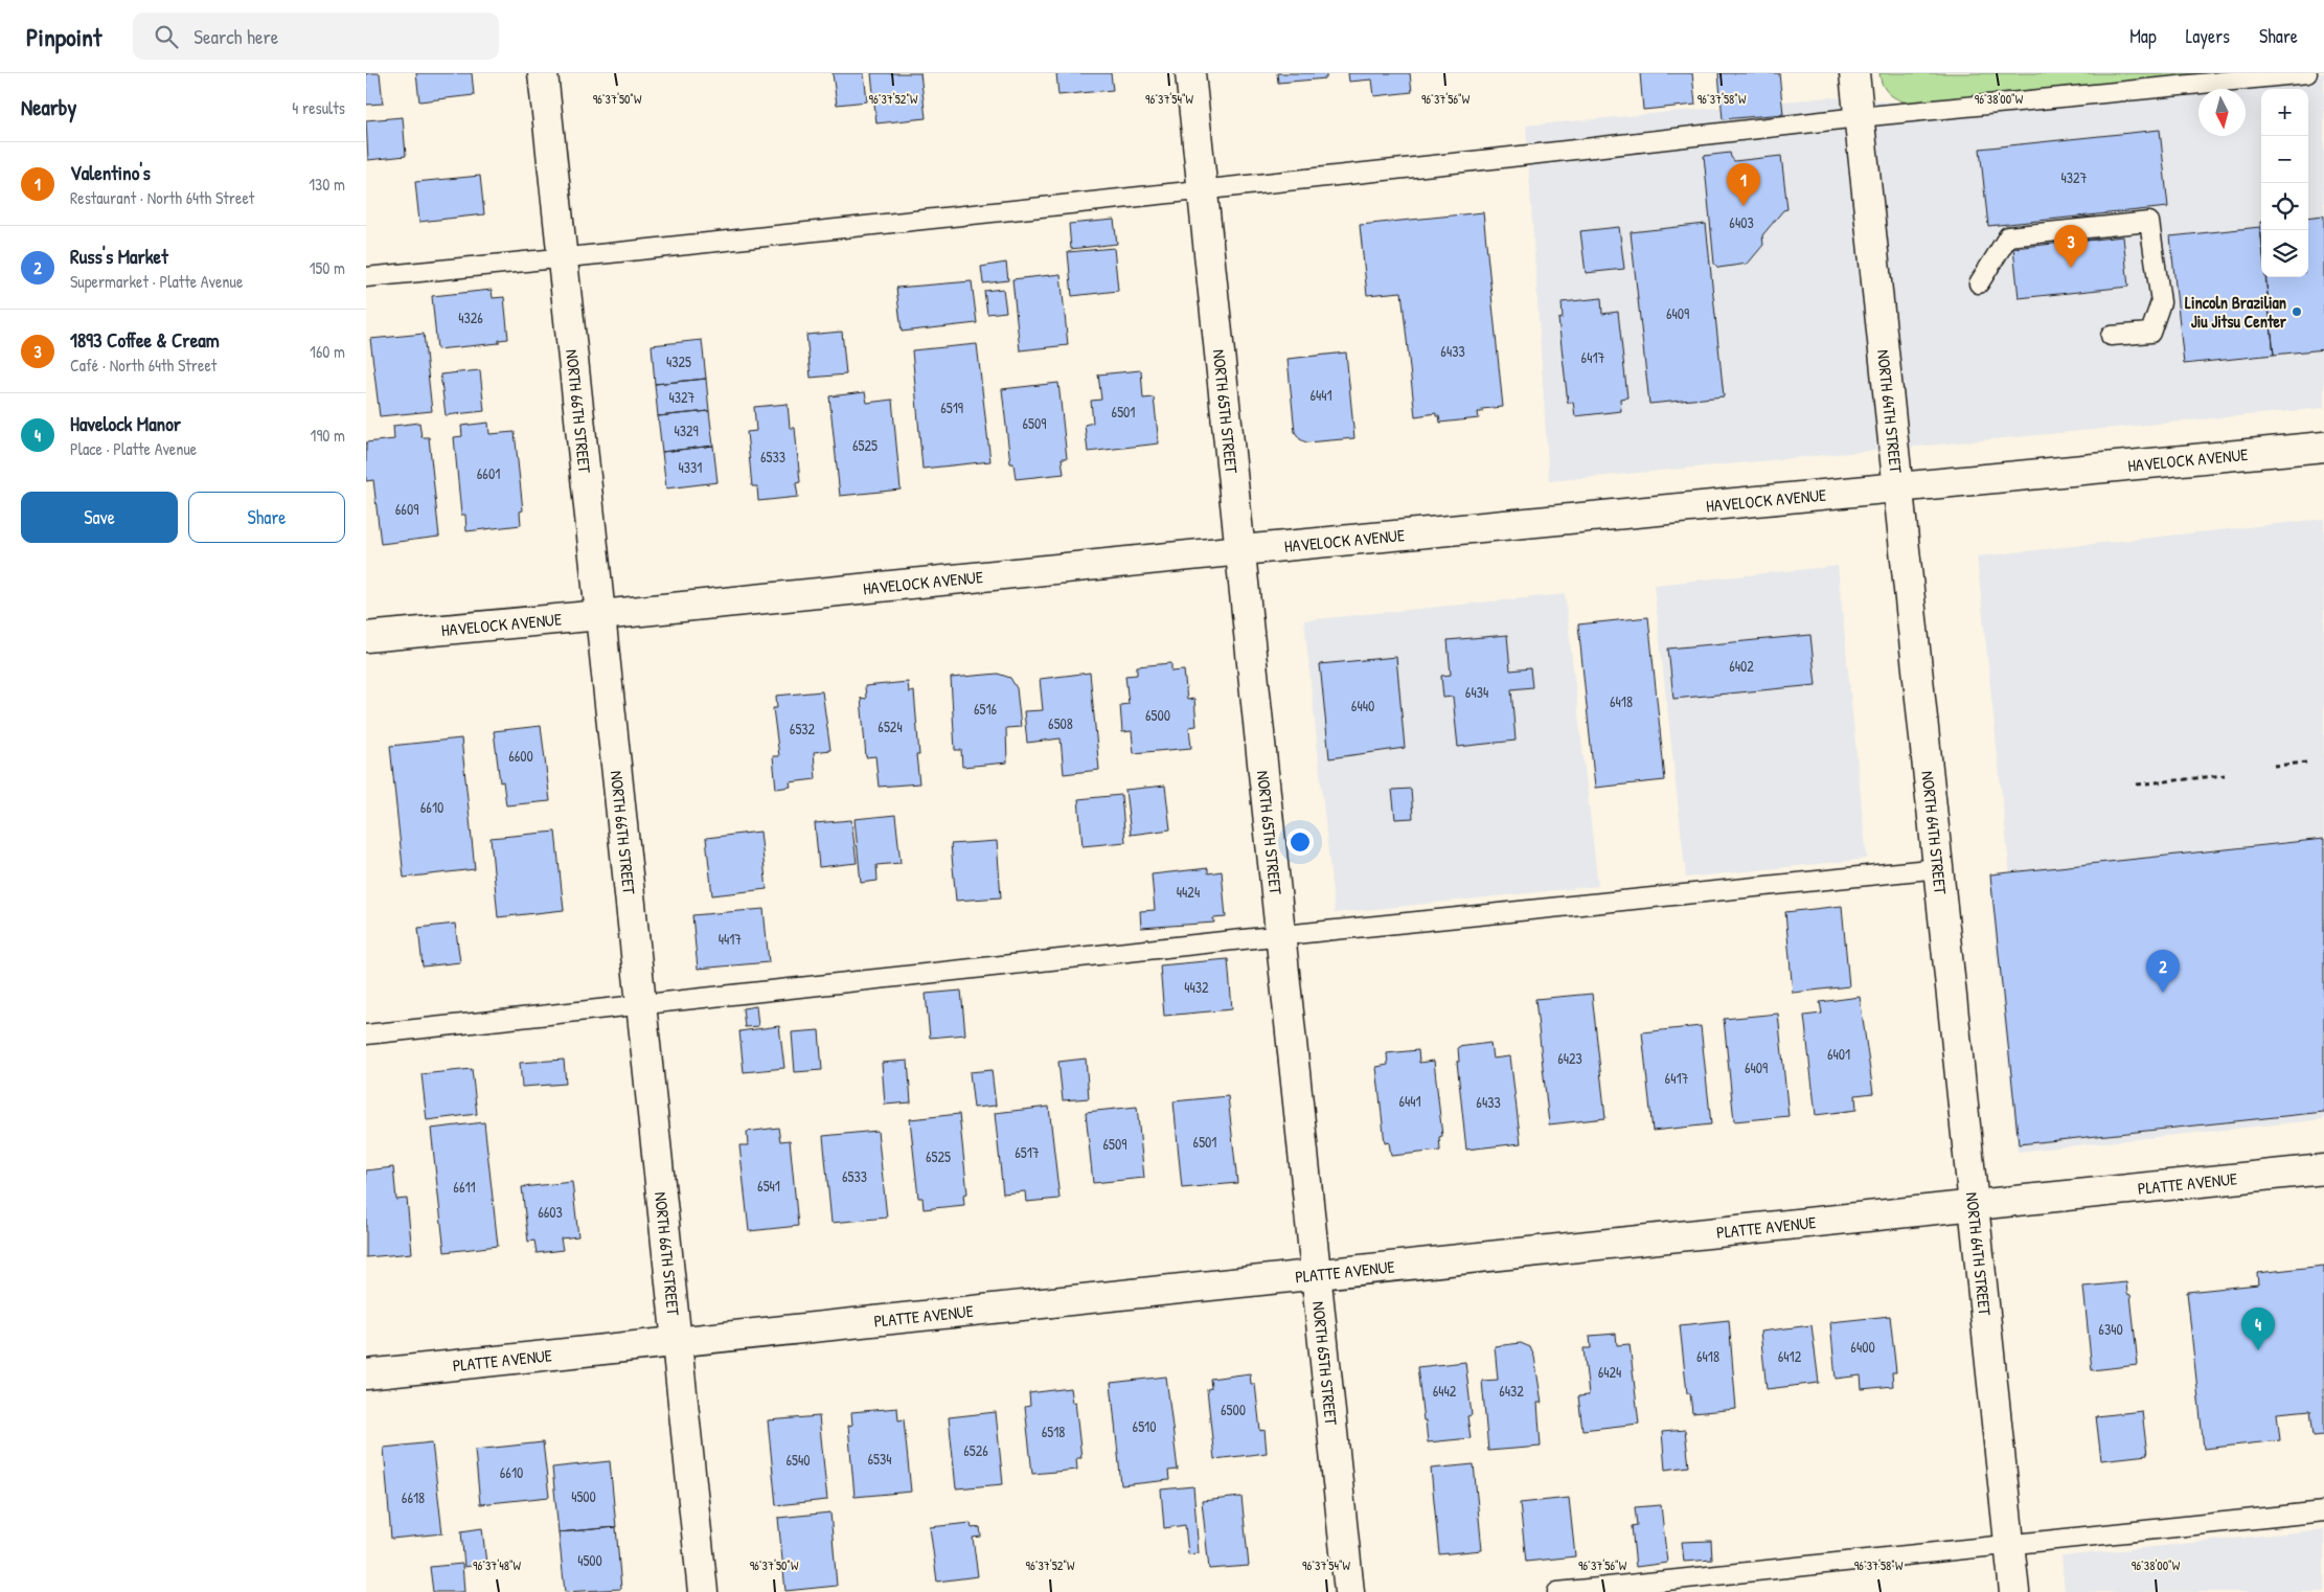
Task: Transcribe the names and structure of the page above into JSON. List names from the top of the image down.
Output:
{
  "streets": {
    "street": [
      "NORTH 66TH STREET",
      "NORTH 65TH STREET",
      "NORTH 64TH STREET",
      "HAVELOCK AVENUE",
      "PLATTE AVENUE"
    ]
  },
  "crossings": [
    ["NORTH 66TH STREET", "HAVELOCK AVENUE"],
    ["NORTH 66TH STREET", "PLATTE AVENUE"],
    ["NORTH 65TH STREET", "HAVELOCK AVENUE"],
    ["NORTH 65TH STREET", "PLATTE AVENUE"],
    ["NORTH 64TH STREET", "HAVELOCK AVENUE"],
    ["NORTH 64TH STREET", "PLATTE AVENUE"]
  ],
  "places": ["Lincoln Brazilian Jiu Jitsu Center"],
  "house_numbers": [
    "4327",
    "6403",
    "6409",
    "4326",
    "6433",
    "6417",
    "4325",
    "6441",
    "4327",
    "6519",
    "6501",
    "6509",
    "4329",
    "6525",
    "6533",
    "4331",
    "6601",
    "6609",
    "6402",
    "6434",
    "6418",
    "6440",
    "6516",
    "6500",
    "6508",
    "6524",
    "6532",
    "6600",
    "6610",
    "4424",
    "4417",
    "4432",
    "6401",
    "6423",
    "6409",
    "6417",
    "6441",
    "6433",
    "6501",
    "6509",
    "6517",
    "6525",
    "6533",
    "6541",
    "6611",
    "6603",
    "6340",
    "6400",
    "6418",
    "6412",
    "6424",
    "6442",
    "6432",
    "6500",
    "6510",
    "6518",
    "6526",
    "6534",
    "6540",
    "6610",
    "4500",
    "6618",
    "4500"
  ],
  "north": "bottom",
  "page": {
    "header": "Pinpoint",
    "search": "Search here",
    "nav": ["Map", "Layers", "Share"],
    "heading": ["Nearby", "4 results"],
    "map_buttons": ["+", "−"],
    "list": [
      {
        "mark": "1",
        "name": "Valentino's",
        "note": "Restaurant · North 64th Street",
        "value": "130 m"
      },
      {
        "mark": "2",
        "name": "Russ's Market",
        "note": "Supermarket · Platte Avenue",
        "value": "150 m"
      },
      {
        "mark": "3",
        "name": "1893 Coffee & Cream",
        "note": "Café · North 64th Street",
        "value": "160 m"
      },
      {
        "mark": "4",
        "name": "Havelock Manor",
        "note": "Place · Platte Avenue",
        "value": "190 m"
      }
    ],
    "pins": [
      "1",
      "3",
      "2",
      "4"
    ],
    "buttons": ["Save", "Share"]
  },
  "coordinates": [
    "96°37'50\"W",
    "96°37'52\"W",
    "96°37'54\"W",
    "96°37'56\"W",
    "96°37'58\"W",
    "96°38'00\"W",
    "96°37'48\"W"
  ]
}
